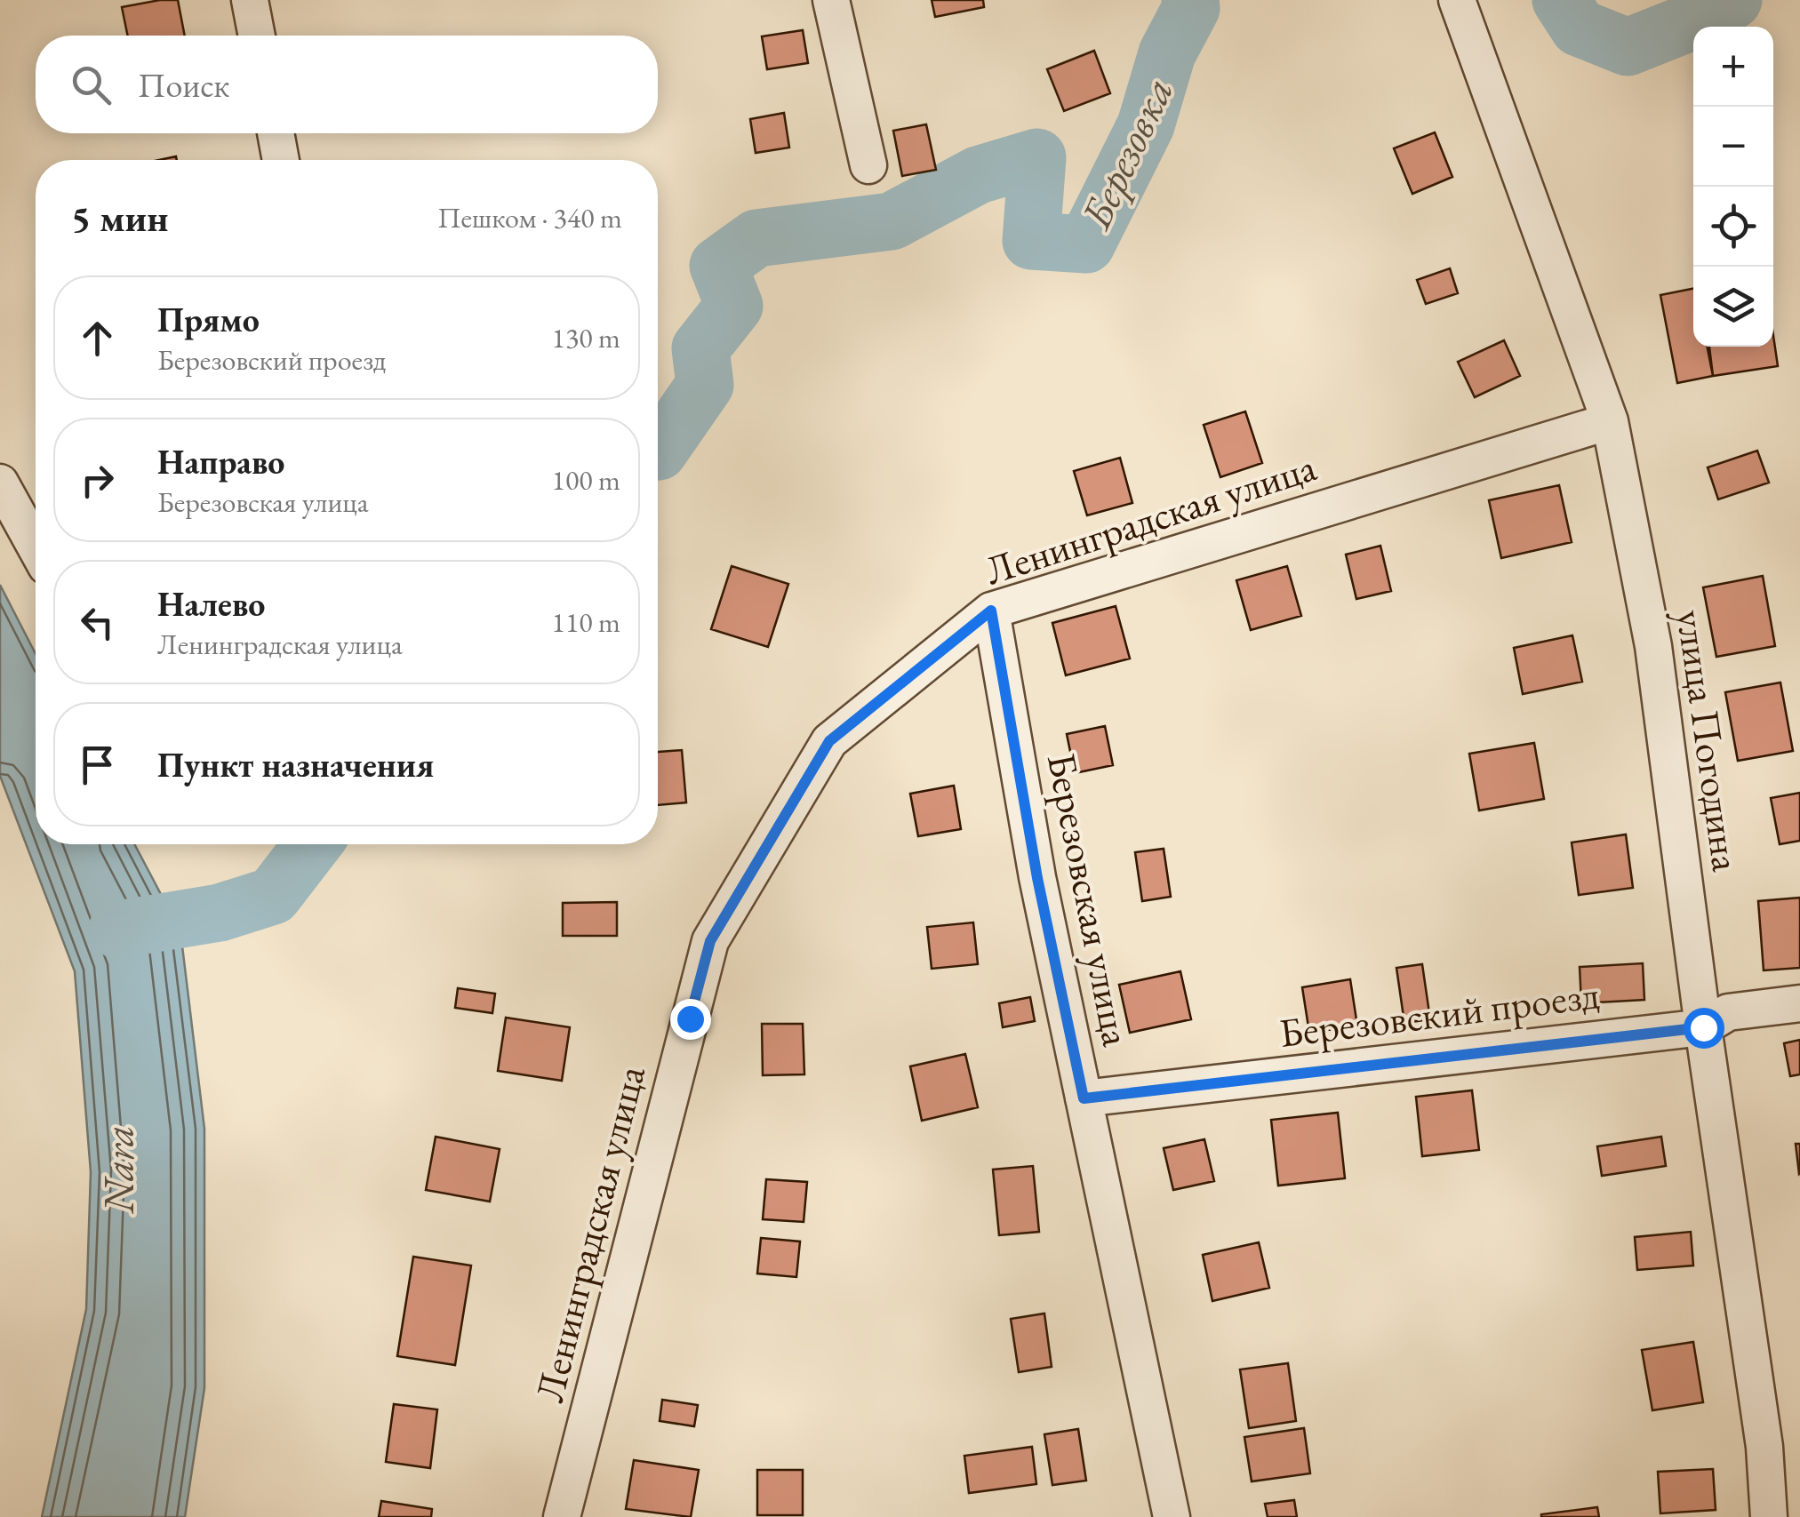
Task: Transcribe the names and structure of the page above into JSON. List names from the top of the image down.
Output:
{
  "streets": {
    "street": [
      "Ленинградская улица",
      "улица Погодина",
      "Березовская улица",
      "Березовский проезд"
    ]
  },
  "crossings": [
    ["Ленинградская улица", "улица Погодина"],
    ["Ленинградская улица", "Березовская улица"],
    ["улица Погодина", "Березовский проезд"],
    ["Березовская улица", "Березовский проезд"]
  ],
  "water": ["Березовка", "Nara"],
  "page": {
    "map_buttons": ["+", "−"],
    "search": "Поиск",
    "heading": ["5 мин", "Пешком · 340 m"],
    "list": [
      ["Прямо", "Березовский проезд", "130 m"],
      ["Направо", "Березовская улица", "100 m"],
      ["Налево", "Ленинградская улица", "110 m"],
      "Пункт назначения"
    ]
  }
}
